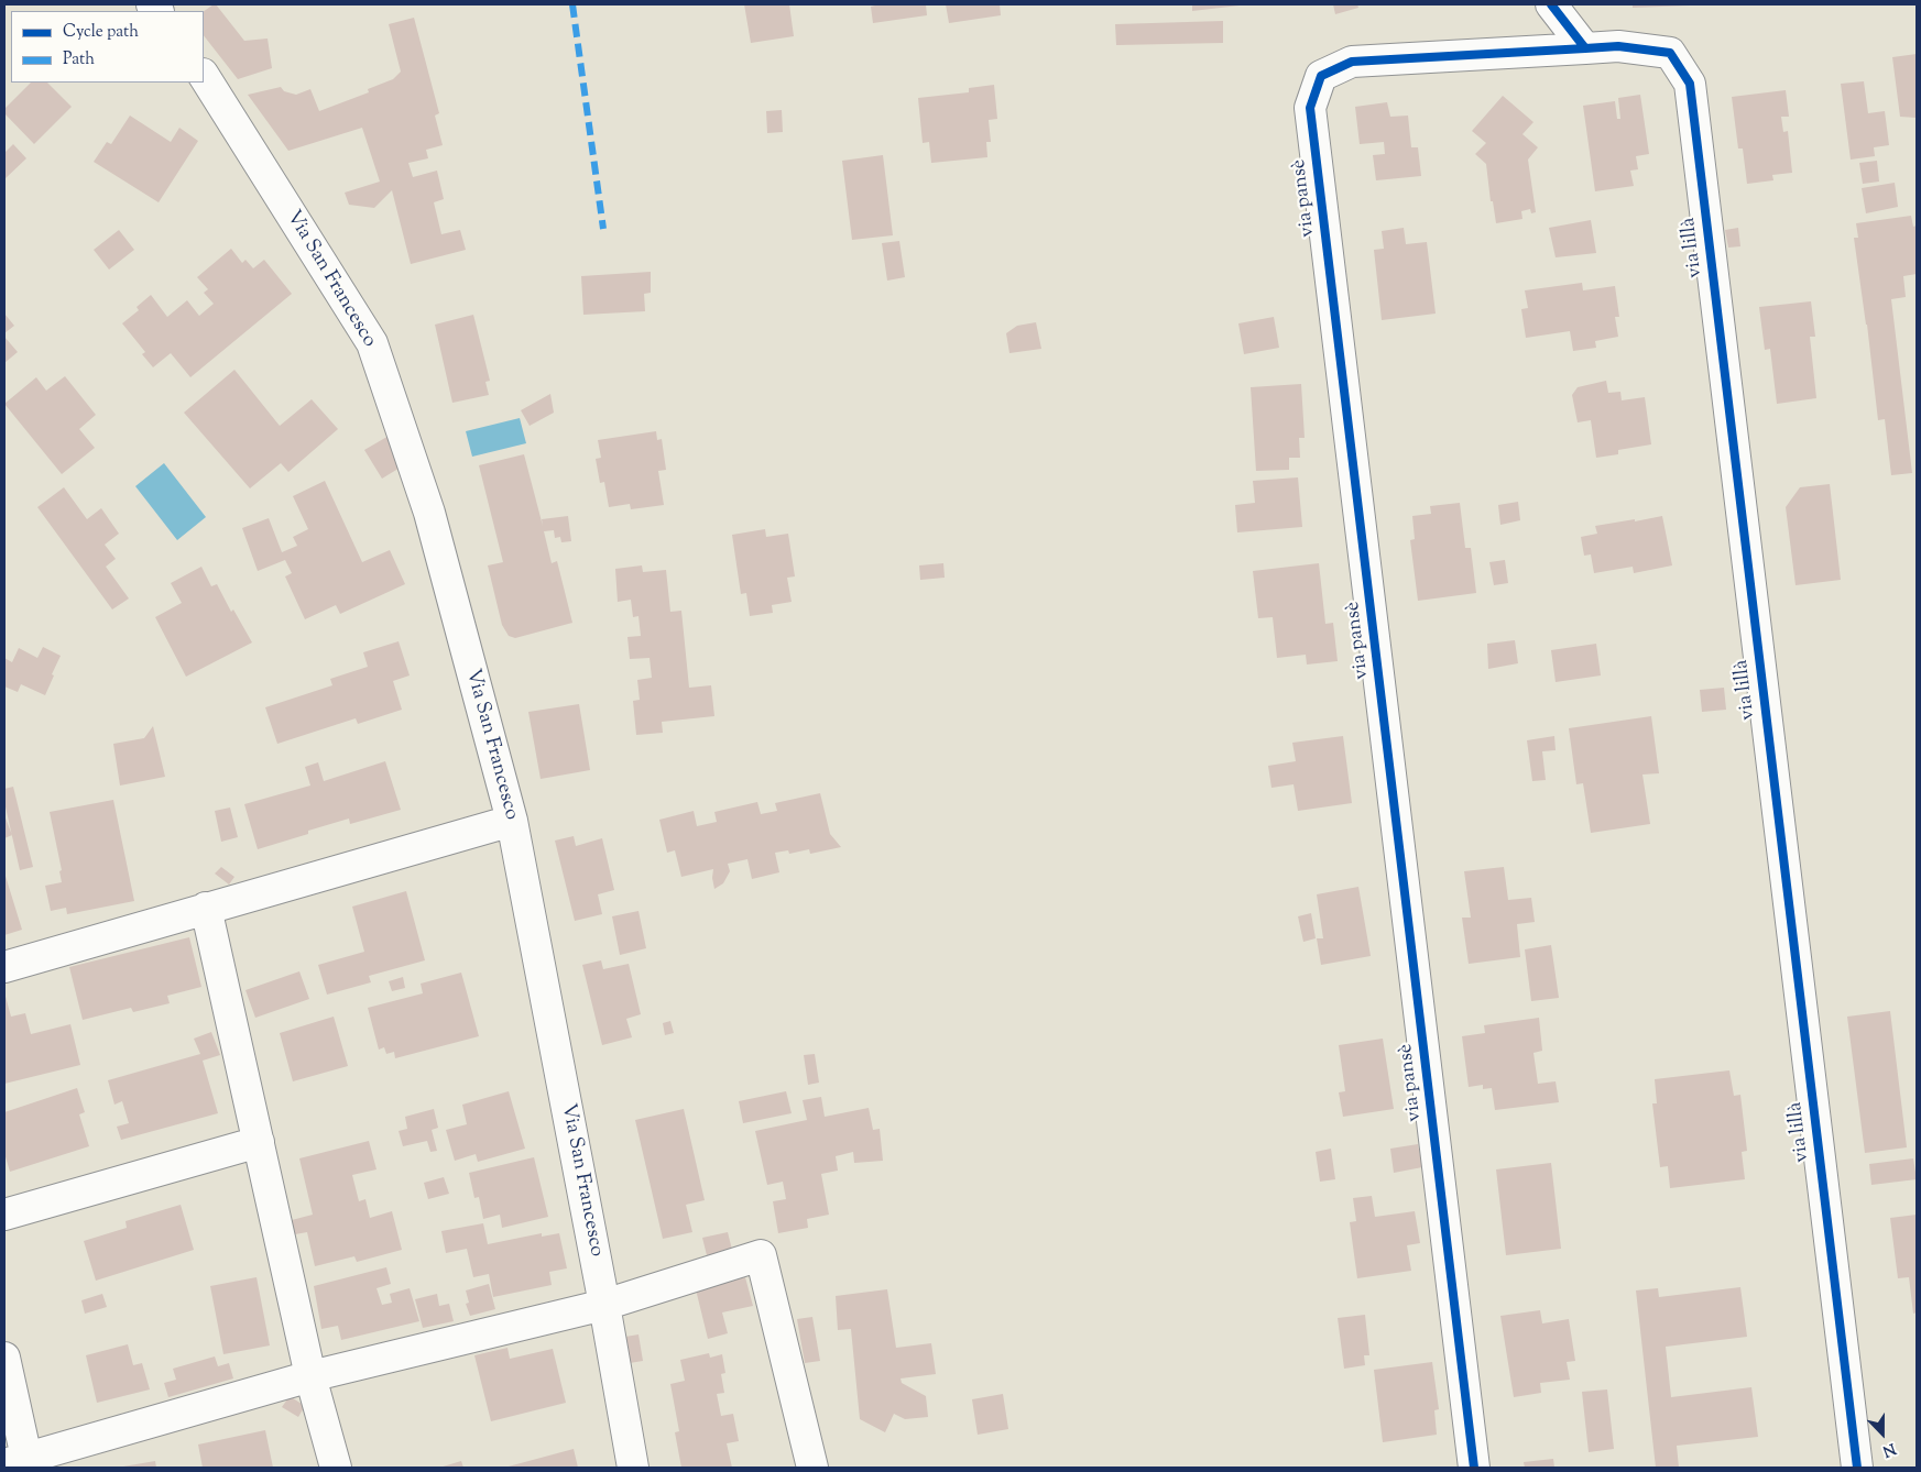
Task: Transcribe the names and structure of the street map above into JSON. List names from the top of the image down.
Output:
{
  "streets": {
    "street": ["via pansè", "via lillà", "Via San Francesco"]
  },
  "crossings": [
    ["via pansè", "via lillà"]
  ],
  "legend": ["Cycle path", "Path"],
  "north": "bottom"
}
